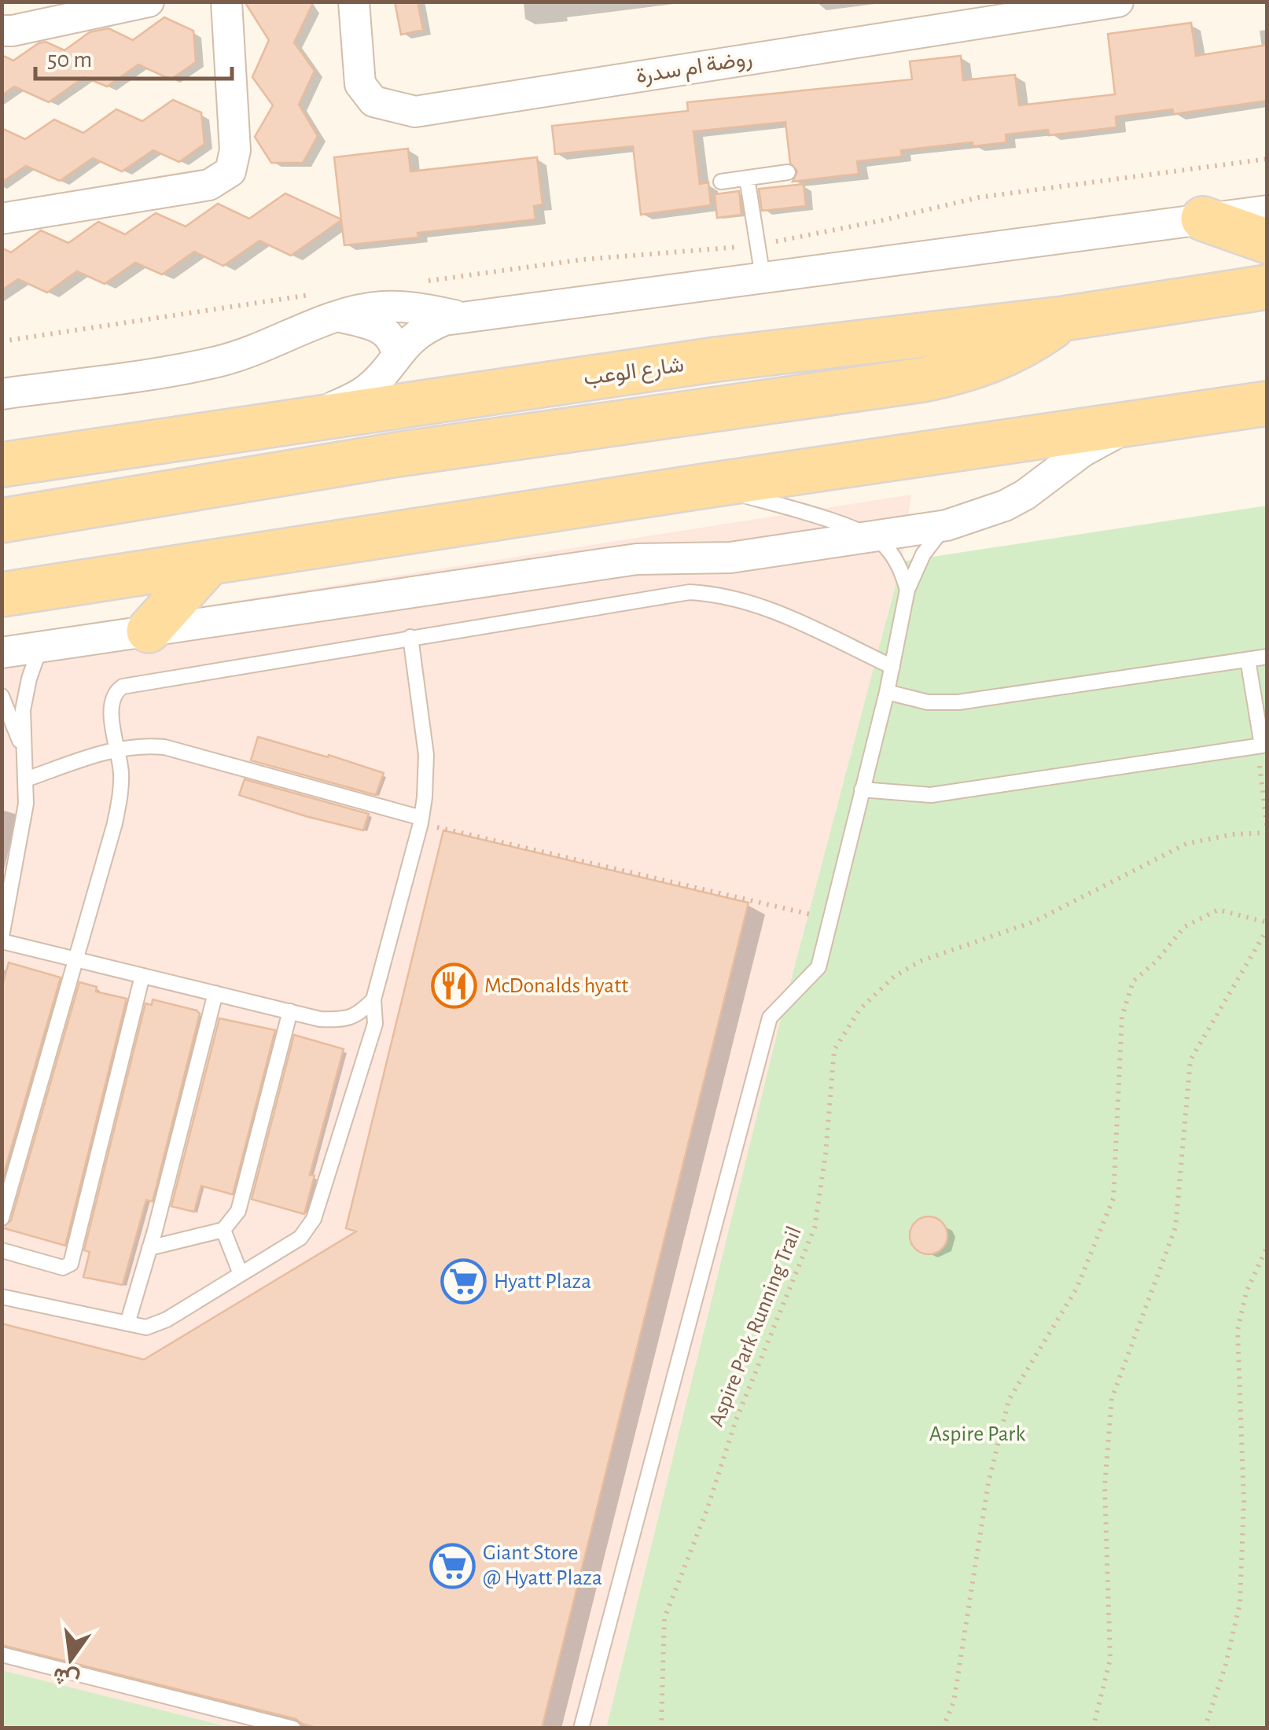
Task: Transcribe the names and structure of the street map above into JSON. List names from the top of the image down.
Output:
{
  "streets": {
    "main road": ["شارع الوعب"],
    "street": ["روضة ام سدرة"],
    "path": ["Aspire Park Running Trail"]
  },
  "parks": ["Aspire Park"],
  "places": {
    "restaurant": ["McDonalds hyatt"],
    "supermarket": ["Hyatt Plaza", "Giant Store @ Hyatt Plaza"]
  },
  "scale_bar": "50 m",
  "north": "bottom"
}
